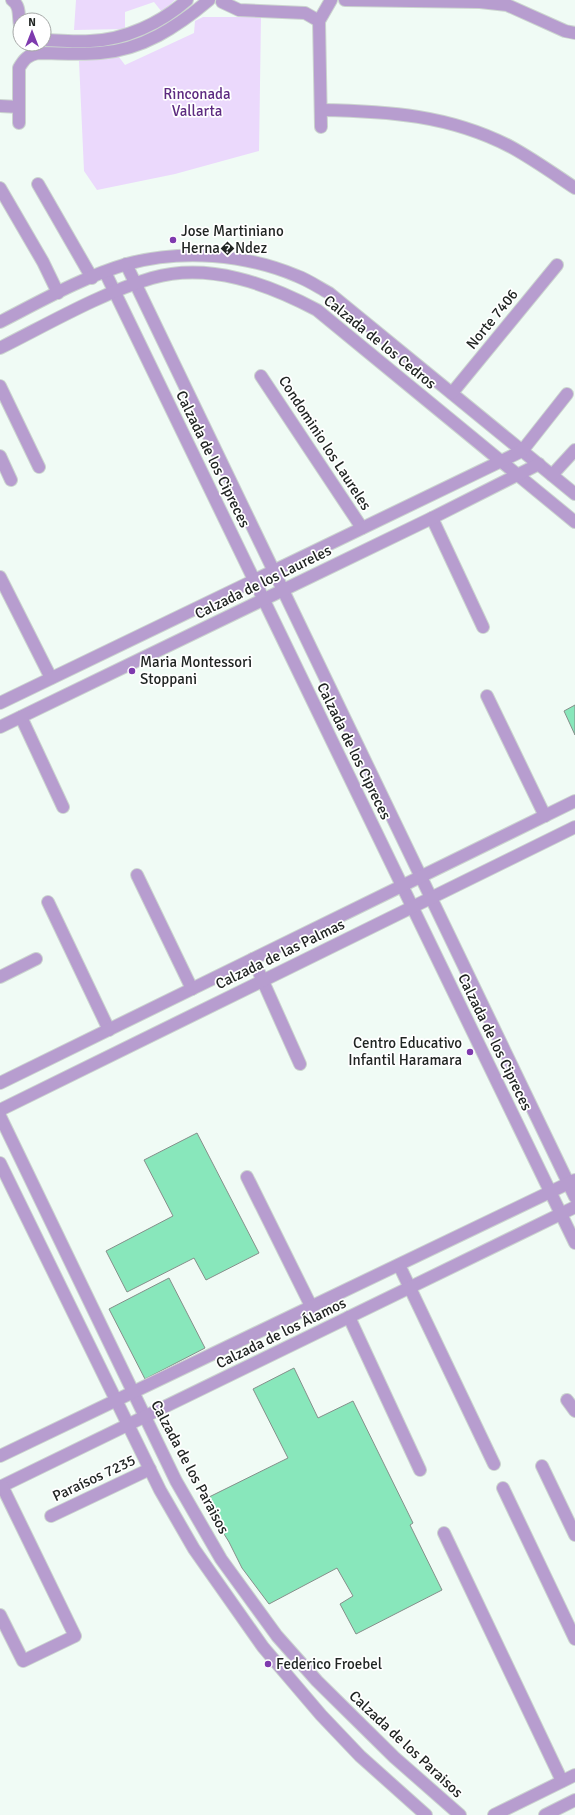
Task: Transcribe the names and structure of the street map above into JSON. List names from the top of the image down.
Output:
{
  "streets": {
    "street": [
      "Norte 7406",
      "Calzada de los Cedros",
      "Condominio los Laureles",
      "Calzada de los Cipreces",
      "Calzada de los Laureles",
      "Calzada de las Palmas",
      "Calzada de los Álamos",
      "Calzada de los Paraisos",
      "Paraísos 7235"
    ]
  },
  "crossings": [
    ["Norte 7406", "Calzada de los Cedros"],
    ["Calzada de los Cedros", "Calzada de los Cipreces"],
    ["Calzada de los Cedros", "Calzada de los Laureles"],
    ["Condominio los Laureles", "Calzada de los Laureles"],
    ["Calzada de los Cipreces", "Calzada de los Laureles"],
    ["Calzada de los Cipreces", "Calzada de las Palmas"],
    ["Calzada de los Cipreces", "Calzada de los Álamos"],
    ["Calzada de los Álamos", "Calzada de los Paraisos"]
  ],
  "parks": ["Rinconada Vallarta"],
  "places": [
    "Jose Martiniano Herna�Ndez",
    "Maria Montessori Stoppani",
    "Centro Educativo Infantil Haramara",
    "Federico Froebel"
  ],
  "north": "top"
}
